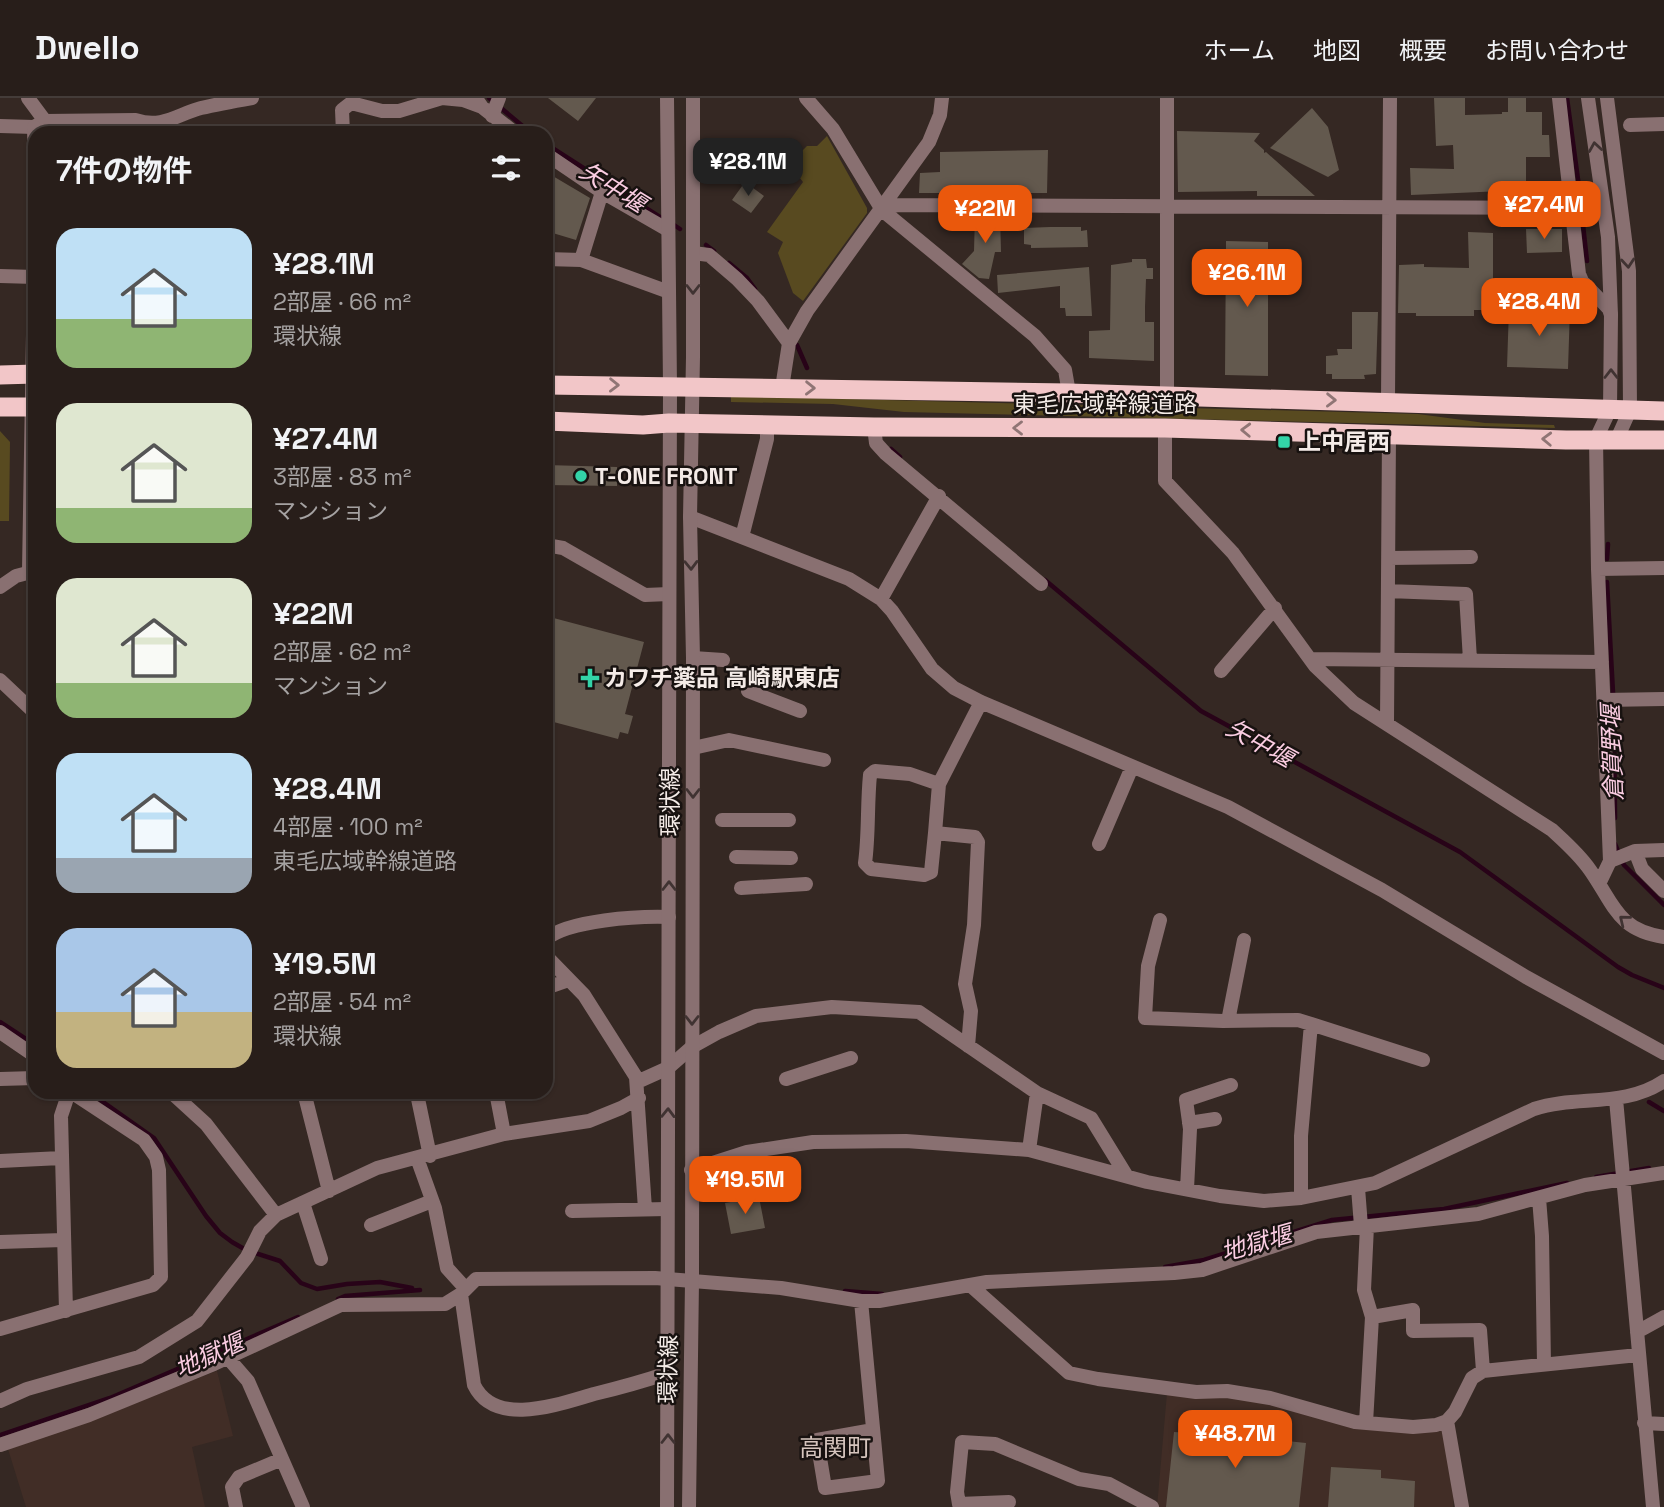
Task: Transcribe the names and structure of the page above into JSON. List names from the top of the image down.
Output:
{
  "streets": {
    "highway": ["東毛広域幹線道路"],
    "street": ["環状線"]
  },
  "crossings": [
    ["東毛広域幹線道路", "環状線"]
  ],
  "districts": ["高関町"],
  "water": ["矢中堰", "倉賀野堰", "地獄堰"],
  "places": {
    "transit": ["上中居西"],
    "other": ["T-ONE FRONT"],
    "health": ["カワチ薬品 高崎駅東店"]
  },
  "page": {
    "header": "Dwello",
    "nav": [
      "ホーム",
      "地図",
      "概要",
      "お問い合わせ"
    ],
    "heading": "7件の物件",
    "price": [
      "¥28.1M",
      "¥27.4M",
      "¥22M",
      "¥26.1M",
      "¥28.4M",
      "¥19.5M",
      "¥48.7M"
    ],
    "list": [
      {
        "name": "¥28.1M",
        "note": "2部屋 · 66 m² · 環状線"
      },
      {
        "name": "¥27.4M",
        "note": "3部屋 · 83 m² · マンション"
      },
      {
        "name": "¥22M",
        "note": "2部屋 · 62 m² · マンション"
      },
      {
        "name": "¥28.4M",
        "note": "4部屋 · 100 m² · 東毛広域幹線道路"
      },
      {
        "name": "¥19.5M",
        "note": "2部屋 · 54 m² · 環状線"
      }
    ]
  }
}
